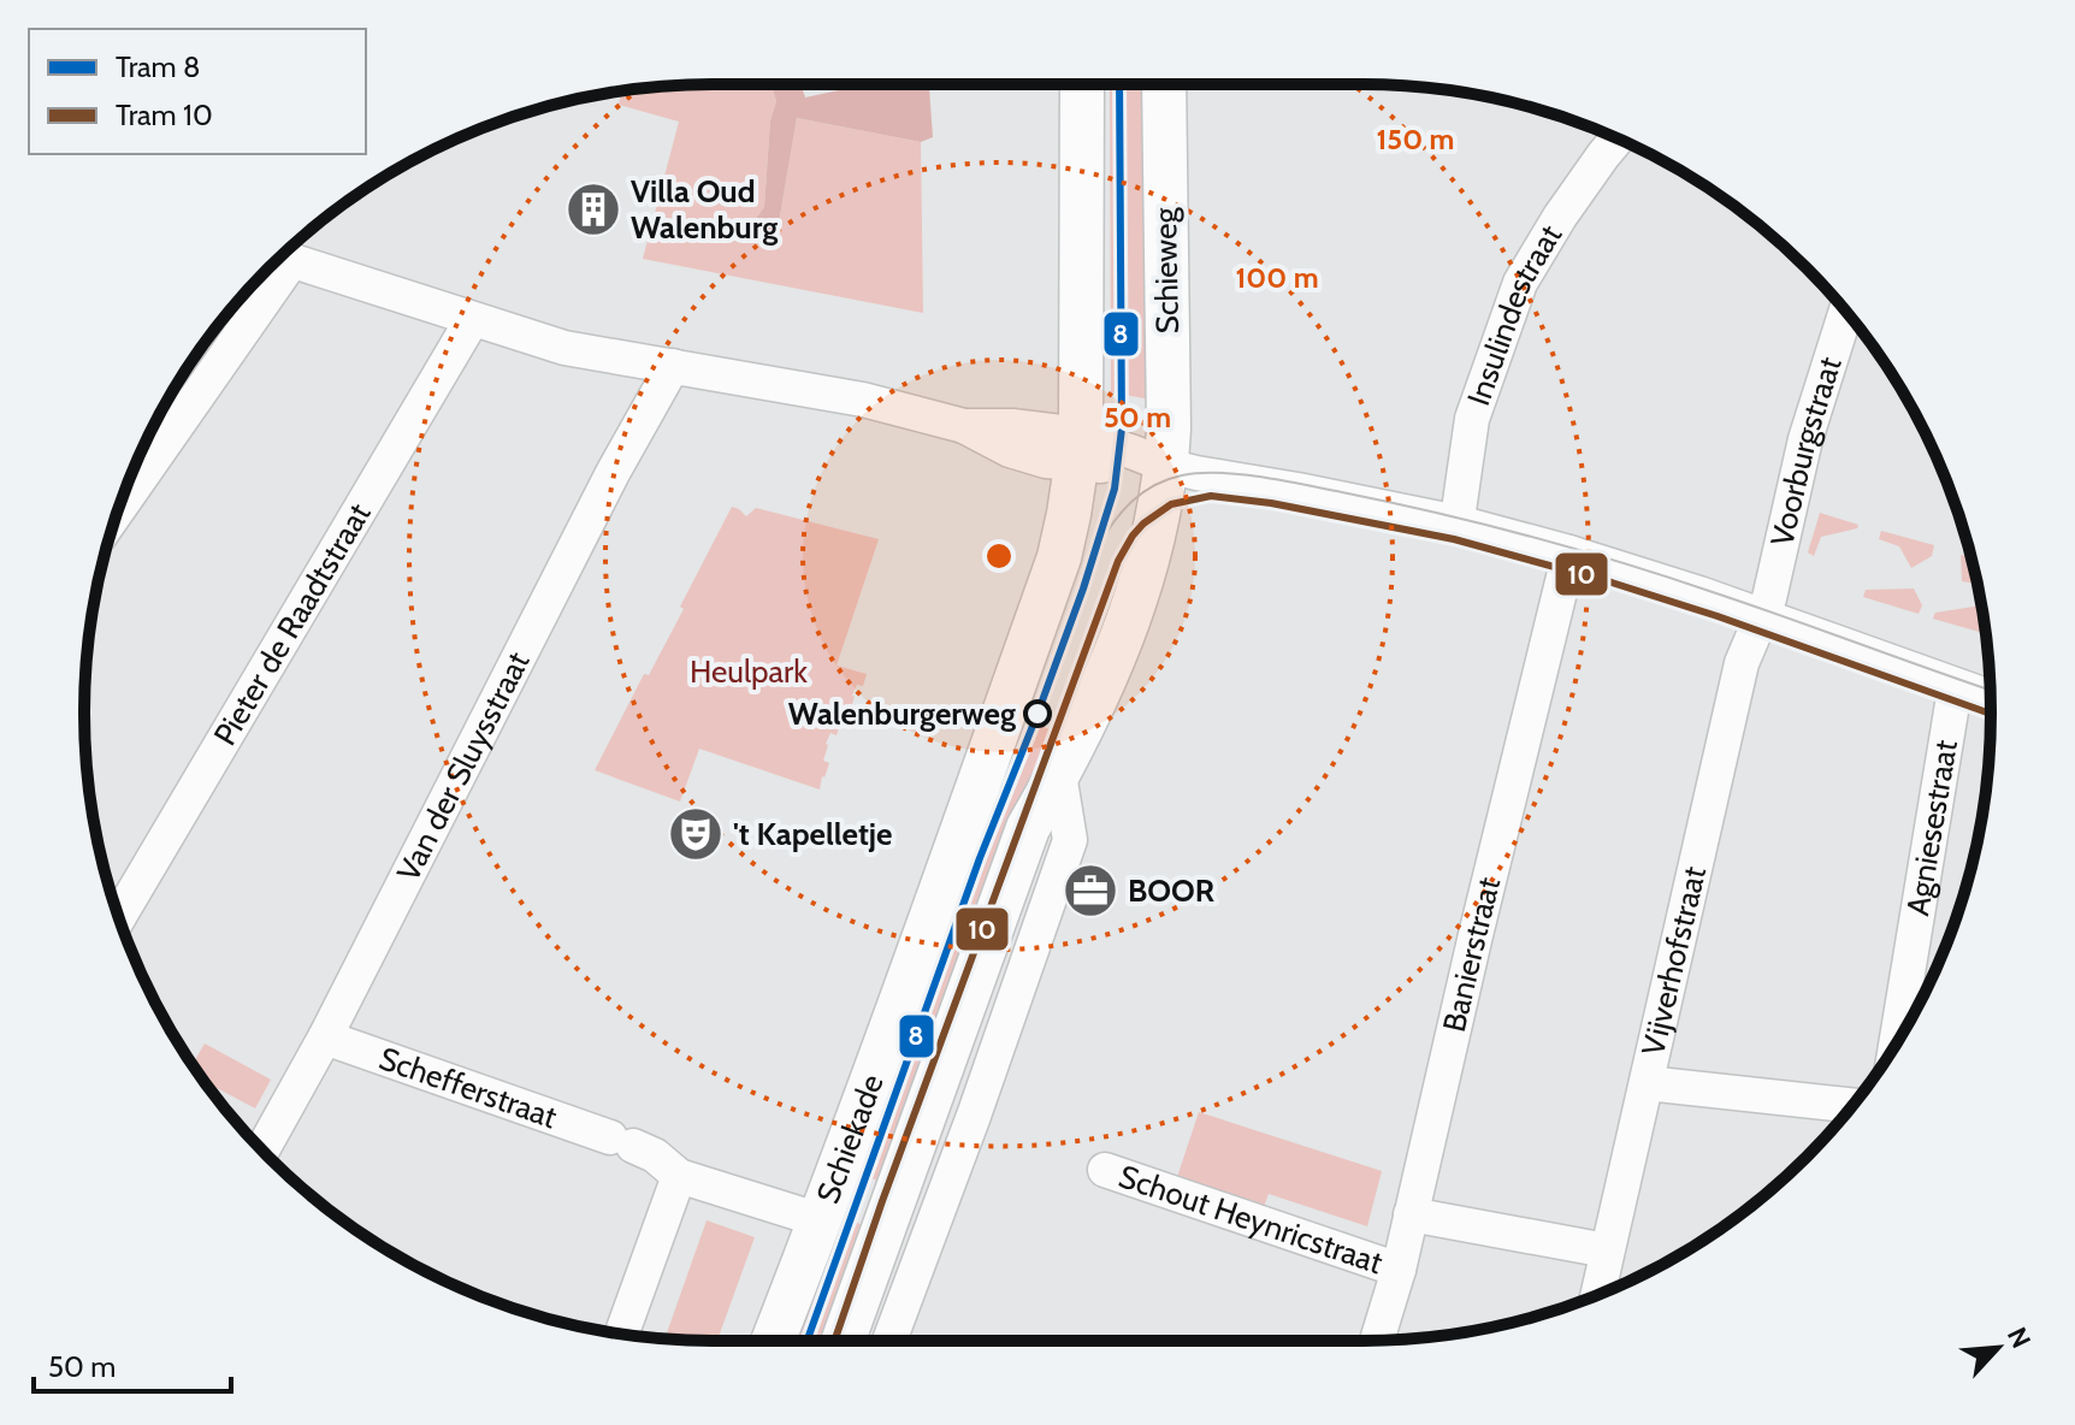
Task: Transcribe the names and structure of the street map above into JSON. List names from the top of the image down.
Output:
{
  "streets": {
    "main road": ["Schieweg", "Schiekade"],
    "street": [
      "Insulindestraat",
      "Voorburgstraat",
      "Pieter de Raadtstraat",
      "Van der Sluysstraat",
      "Agniesestraat",
      "Banierstraat",
      "Vijverhofstraat",
      "Schefferstraat",
      "Schout Heynricstraat"
    ]
  },
  "crossings": [
    ["Schieweg", "Schiekade"],
    ["Voorburgstraat", "Vijverhofstraat"],
    ["Van der Sluysstraat", "Schefferstraat"],
    ["Banierstraat", "Schout Heynricstraat"],
    ["Schefferstraat", "Schiekade"]
  ],
  "parks": ["Heulpark"],
  "places": {
    "building": ["Villa Oud Walenburg"],
    "other": ["Walenburgerweg"],
    "theatre": ["'t Kapelletje"],
    "office": ["BOOR"]
  },
  "lines": ["tram line 8", "tram line 10"],
  "legend": ["Tram 8", "Tram 10"],
  "scale_bar": "50 m",
  "north": "top right",
  "rings": ["150 m", "100 m", "50 m"]
}
